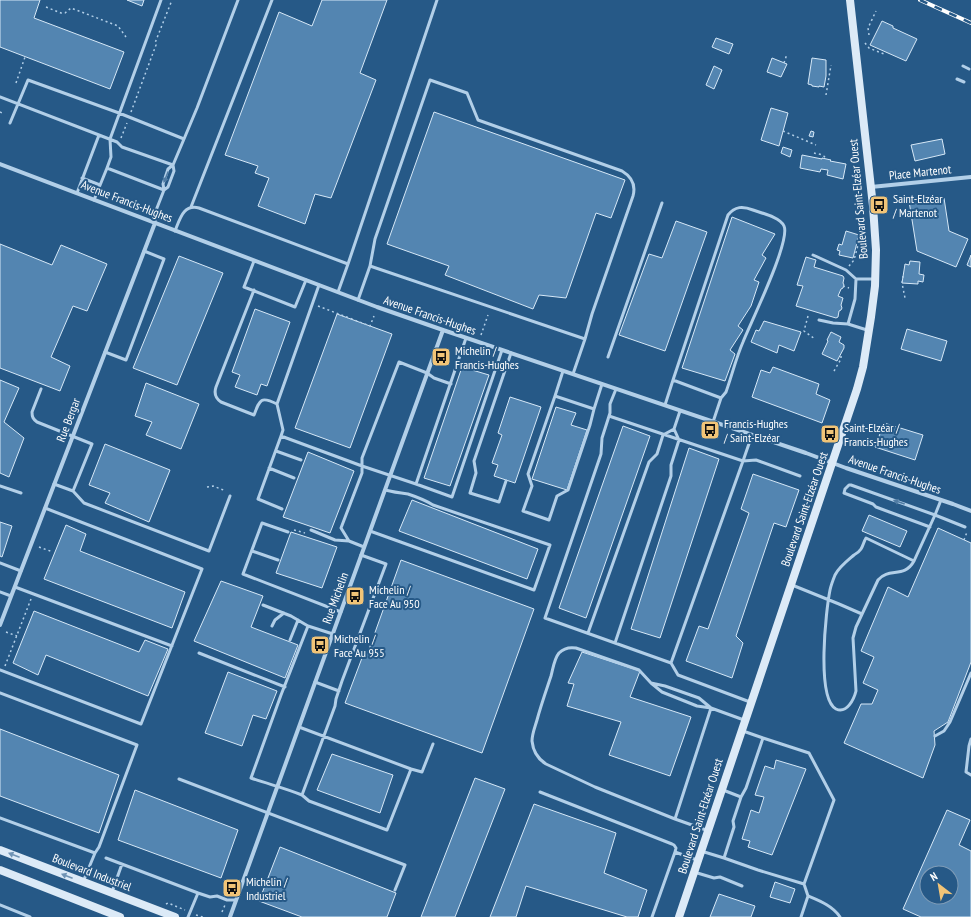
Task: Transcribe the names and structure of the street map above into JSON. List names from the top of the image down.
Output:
{
  "streets": {
    "street": [
      "Place Martenot",
      "Boulevard Saint-Elzéar Ouest",
      "Avenue Francis-Hughes",
      "Rue Bergar",
      "Rue Michelin",
      "Boulevard Industriel"
    ]
  },
  "crossings": [
    ["Place Martenot", "Boulevard Saint-Elzéar Ouest"],
    ["Boulevard Saint-Elzéar Ouest", "Avenue Francis-Hughes"],
    ["Avenue Francis-Hughes", "Rue Bergar"],
    ["Avenue Francis-Hughes", "Rue Michelin"]
  ],
  "places": {
    "bus stop": [
      "Saint-Elzéar / Martenot",
      "Michelin / Francis-Hughes",
      "Francis-Hughes / Saint-Elzéar",
      "Saint-Elzéar / Francis-Hughes",
      "Michelin / Face Au 950",
      "Michelin / Face Au 955",
      "Michelin / Industriel"
    ]
  },
  "north": "top left"
}
